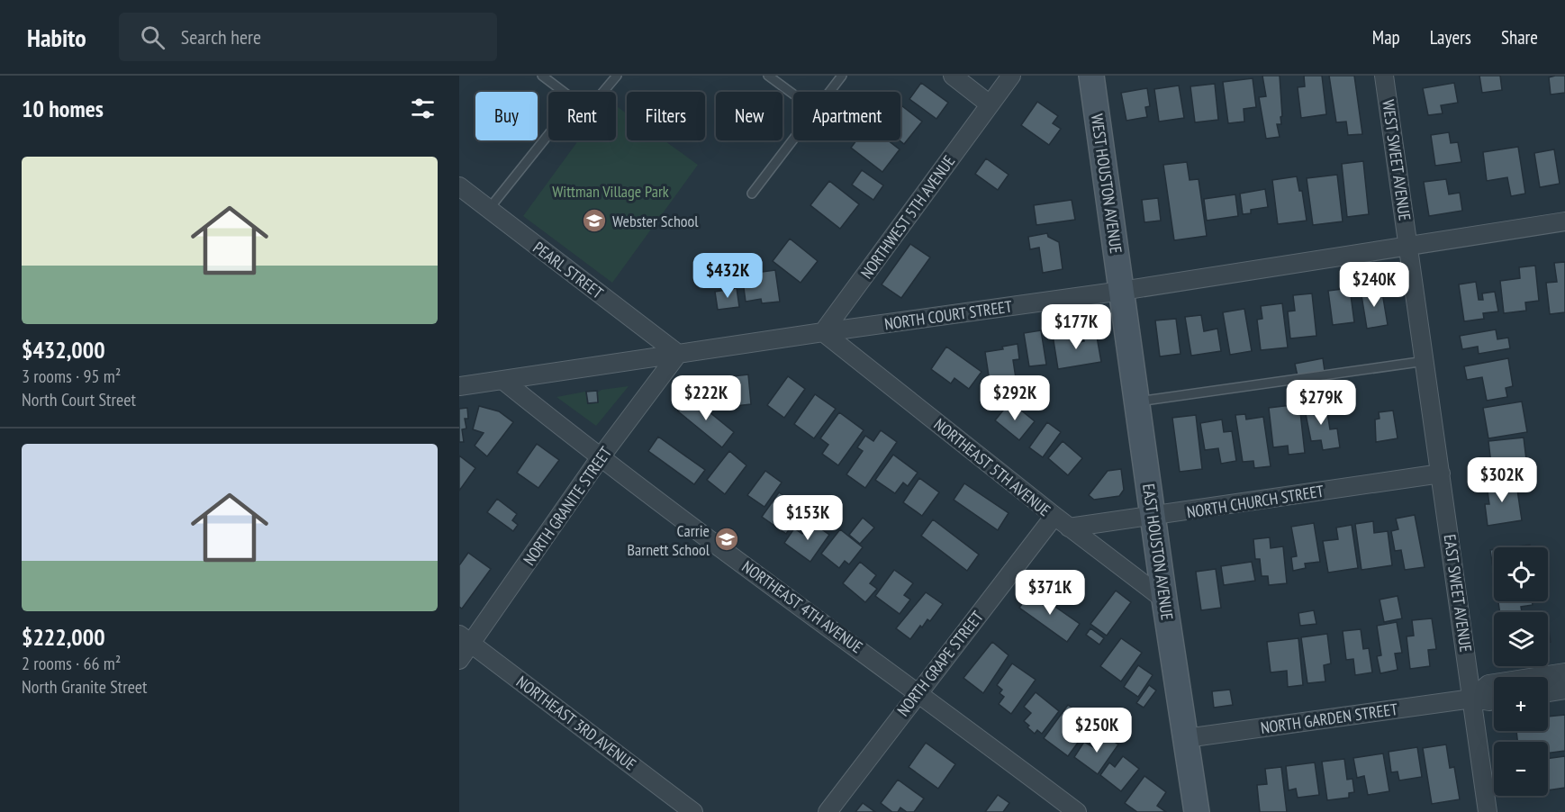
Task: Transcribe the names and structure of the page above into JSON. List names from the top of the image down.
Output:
{
  "streets": {
    "main road": ["WEST HOUSTON AVENUE", "EAST HOUSTON AVENUE"],
    "street": [
      "WEST SWEET AVENUE",
      "NORTHWEST 5TH AVENUE",
      "PEARL STREET",
      "NORTH COURT STREET",
      "NORTHEAST 5TH AVENUE",
      "NORTH CHURCH STREET",
      "NORTH GRANITE STREET",
      "EAST SWEET AVENUE",
      "NORTHEAST 4TH AVENUE",
      "NORTH GRAPE STREET",
      "NORTH GARDEN STREET",
      "NORTHEAST 3RD AVENUE"
    ]
  },
  "crossings": [
    ["WEST SWEET AVENUE", "NORTH COURT STREET"],
    ["WEST SWEET AVENUE", "EAST SWEET AVENUE"],
    ["WEST HOUSTON AVENUE", "NORTH COURT STREET"],
    ["WEST HOUSTON AVENUE", "EAST HOUSTON AVENUE"],
    ["NORTHWEST 5TH AVENUE", "NORTH COURT STREET"],
    ["NORTHWEST 5TH AVENUE", "NORTHEAST 5TH AVENUE"],
    ["PEARL STREET", "NORTH COURT STREET"],
    ["PEARL STREET", "NORTH GRANITE STREET"],
    ["NORTH COURT STREET", "NORTHEAST 5TH AVENUE"],
    ["NORTH COURT STREET", "NORTH GRANITE STREET"],
    ["NORTH COURT STREET", "EAST HOUSTON AVENUE"],
    ["NORTH COURT STREET", "EAST SWEET AVENUE"],
    ["NORTH COURT STREET", "NORTHEAST 4TH AVENUE"],
    ["NORTHEAST 5TH AVENUE", "NORTH CHURCH STREET"],
    ["NORTHEAST 5TH AVENUE", "EAST HOUSTON AVENUE"],
    ["NORTHEAST 5TH AVENUE", "NORTH GRAPE STREET"],
    ["NORTH CHURCH STREET", "EAST HOUSTON AVENUE"],
    ["NORTH CHURCH STREET", "EAST SWEET AVENUE"],
    ["NORTH GRANITE STREET", "NORTHEAST 4TH AVENUE"],
    ["NORTH GRANITE STREET", "NORTHEAST 3RD AVENUE"],
    ["EAST HOUSTON AVENUE", "NORTH GARDEN STREET"],
    ["EAST SWEET AVENUE", "NORTH GARDEN STREET"],
    ["NORTHEAST 4TH AVENUE", "NORTH GRAPE STREET"]
  ],
  "parks": ["Wittman Village Park"],
  "places": {
    "school or university": ["Webster School", "Carrie Barnett School"]
  },
  "page": {
    "header": "Habito",
    "search": "Search here",
    "nav": ["Map", "Layers", "Share"],
    "heading": "10 homes",
    "chip": [
      "Buy",
      "Rent",
      "Filters",
      "New",
      "Apartment"
    ],
    "list": [
      {
        "name": "$432,000",
        "note": "3 rooms · 95 m² · North Court Street"
      },
      {
        "name": "$222,000",
        "note": "2 rooms · 66 m² · North Granite Street"
      }
    ],
    "price": [
      "$432K",
      "$240K",
      "$177K",
      "$222K",
      "$292K",
      "$279K",
      "$302K",
      "$153K",
      "$371K",
      "$250K"
    ],
    "map_buttons": ["+", "−"]
  }
}
